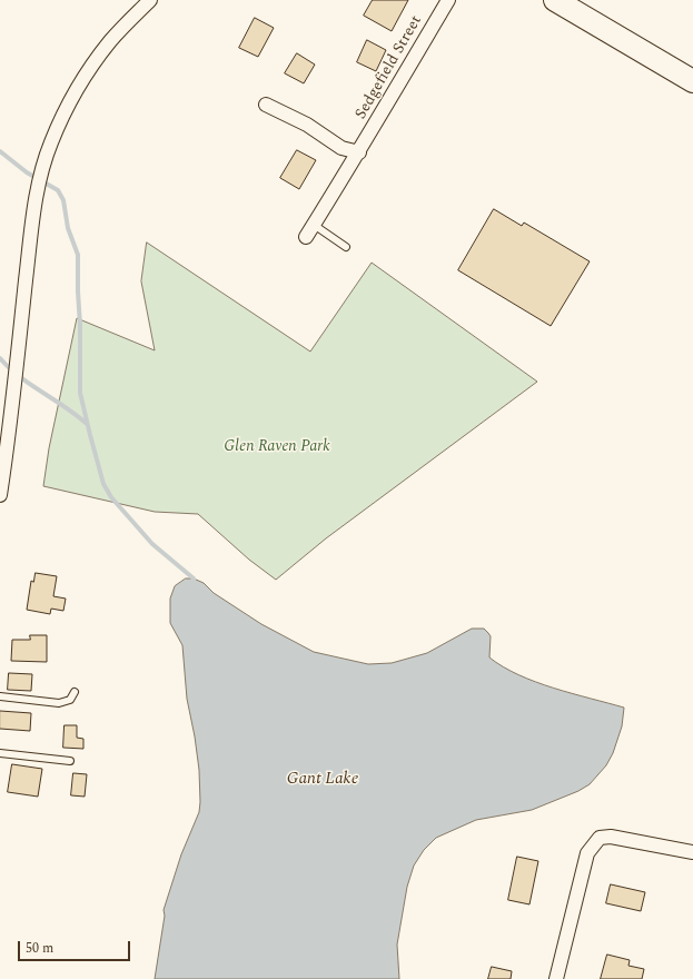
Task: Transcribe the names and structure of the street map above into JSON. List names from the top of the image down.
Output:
{
  "streets": {
    "street": ["Sedgefield Street"]
  },
  "water": ["Gant Lake"],
  "parks": ["Glen Raven Park"],
  "scale_bar": "50 m"
}
